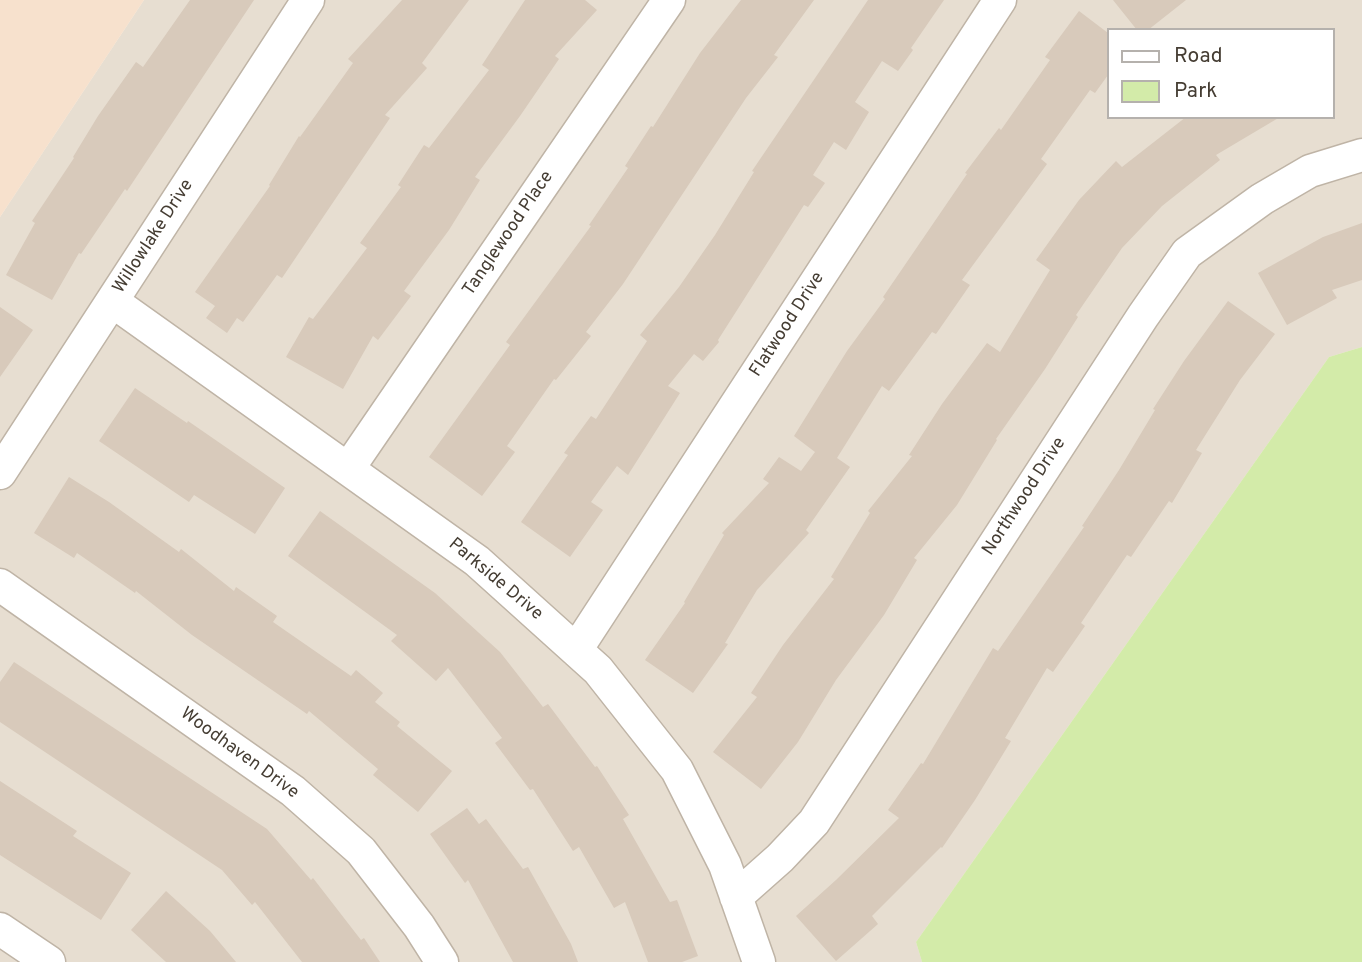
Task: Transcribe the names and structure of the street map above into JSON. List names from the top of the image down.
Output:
{
  "streets": {
    "street": [
      "Tanglewood Place",
      "Willowlake Drive",
      "Flatwood Drive",
      "Northwood Drive",
      "Parkside Drive",
      "Woodhaven Drive"
    ]
  },
  "crossings": [
    ["Tanglewood Place", "Parkside Drive"],
    ["Willowlake Drive", "Parkside Drive"],
    ["Flatwood Drive", "Parkside Drive"],
    ["Northwood Drive", "Parkside Drive"]
  ],
  "legend": ["Road", "Park"]
}
